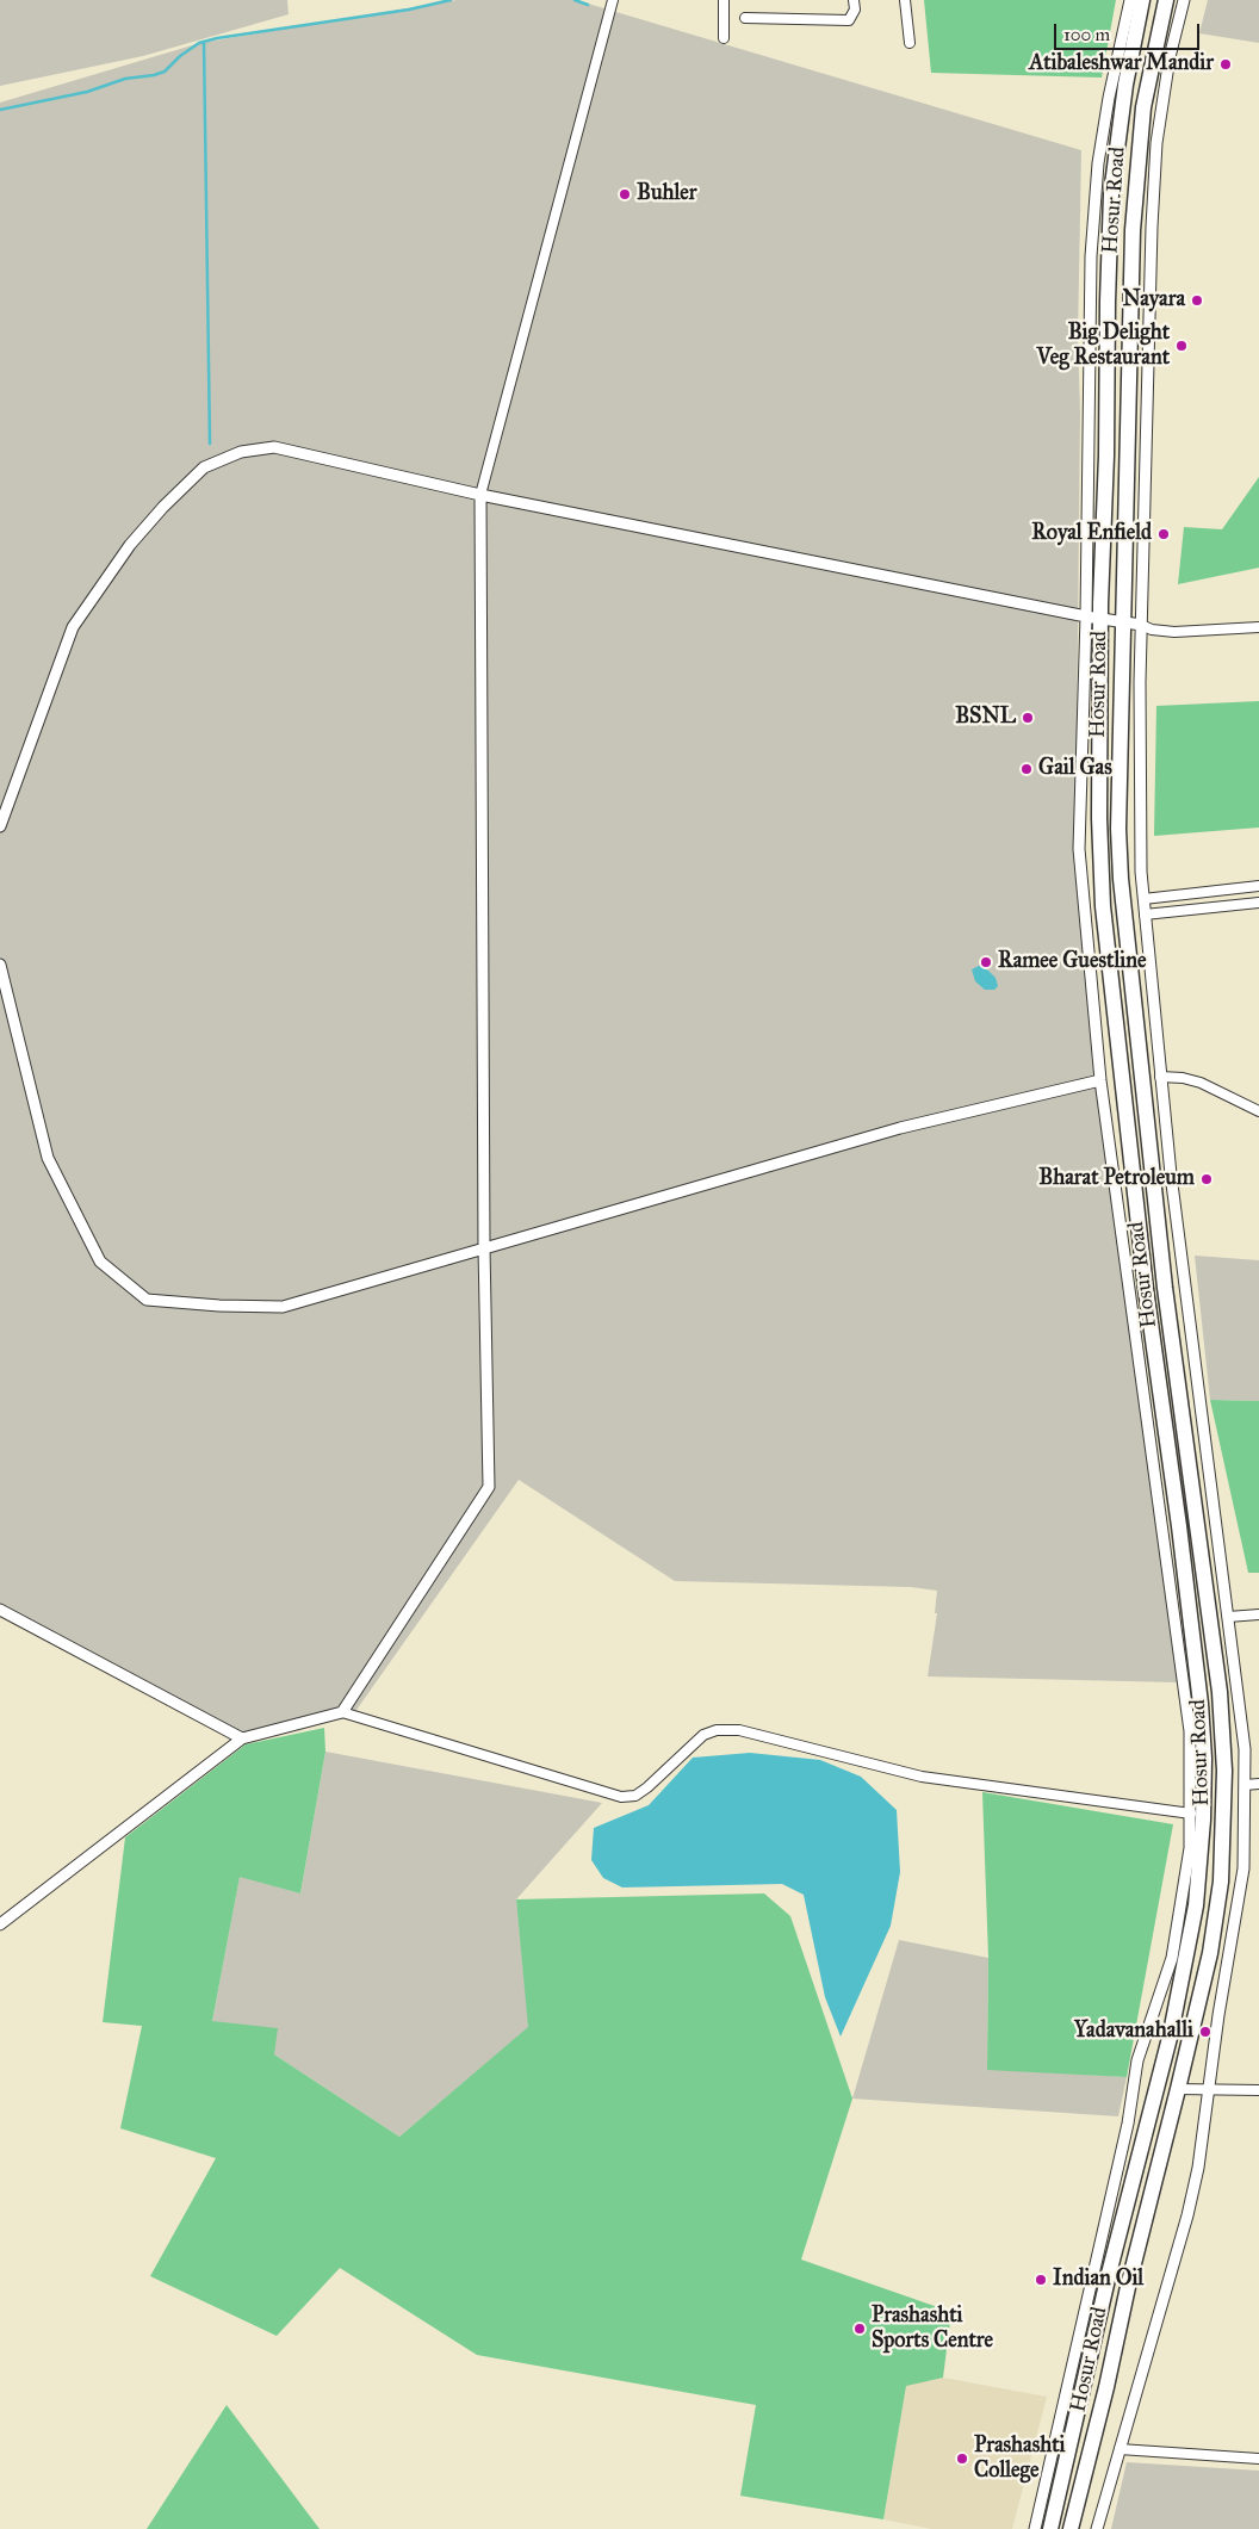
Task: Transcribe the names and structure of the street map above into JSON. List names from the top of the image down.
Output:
{
  "streets": {
    "highway": ["Hosur Road"]
  },
  "places": [
    "Atibaleshwar Mandir",
    "Buhler",
    "Nayara",
    "Big Delight Veg Restaurant",
    "Royal Enfield",
    "BSNL",
    "Gail Gas",
    "Ramee Guestline",
    "Bharat Petroleum",
    "Yadavanahalli",
    "Indian Oil",
    "Prashashti Sports Centre",
    "Prashashti College"
  ],
  "scale_bar": "100 m"
}
